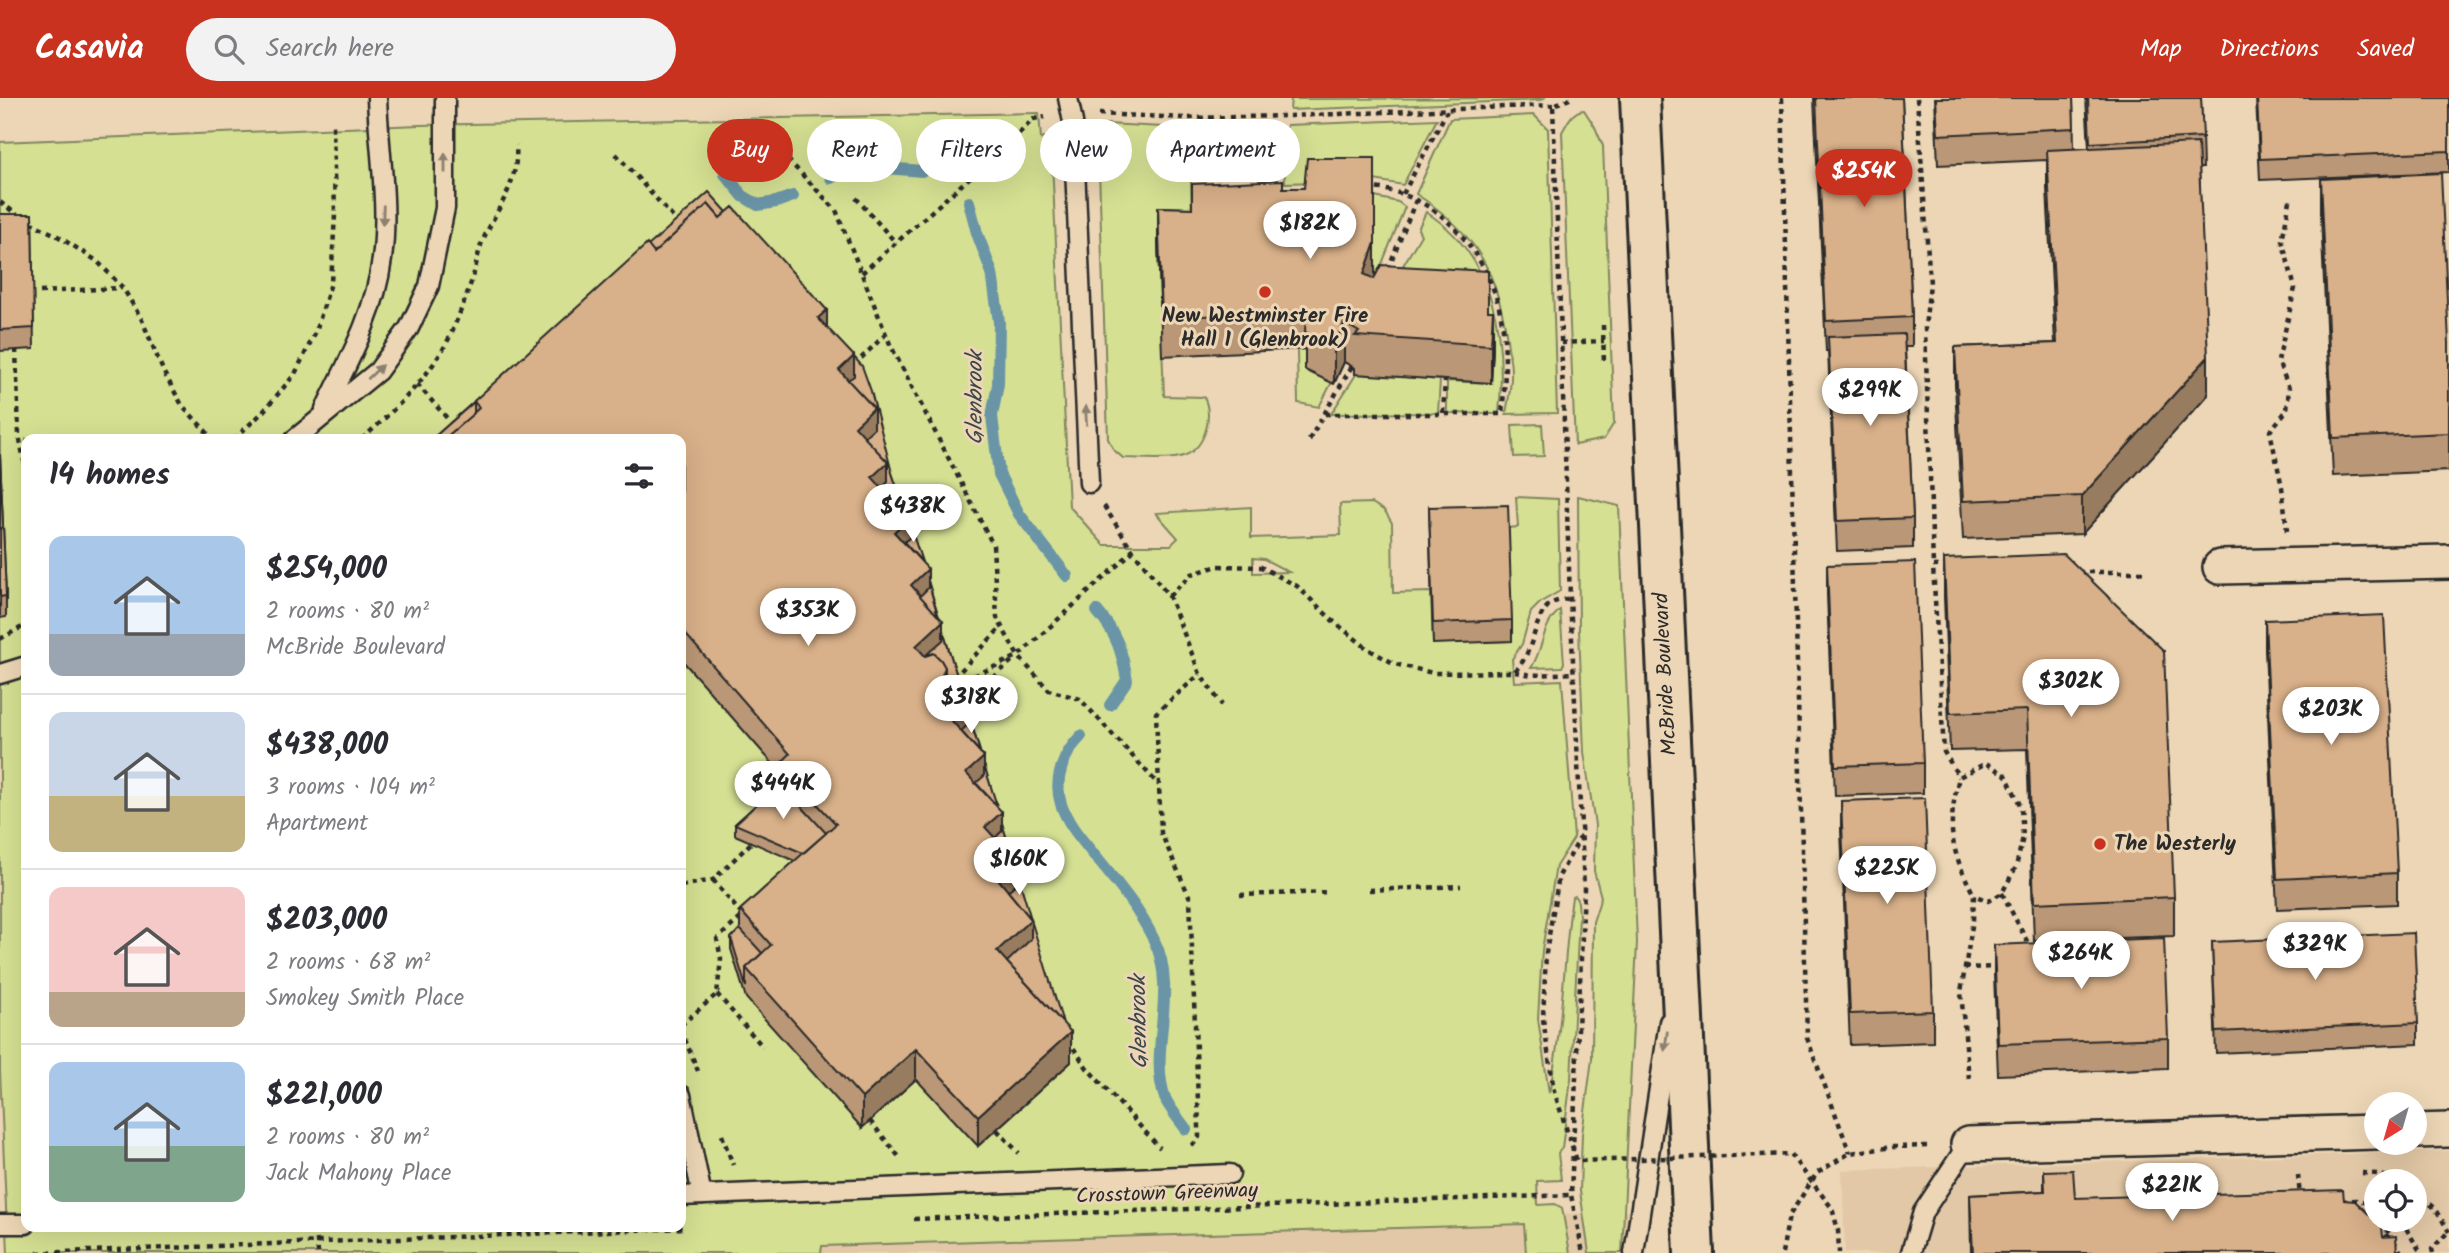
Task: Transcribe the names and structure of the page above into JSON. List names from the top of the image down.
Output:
{
  "streets": {
    "main road": ["McBride Boulevard"],
    "path": ["Crosstown Greenway"]
  },
  "water": ["Glenbrook"],
  "places": ["New Westminster Fire Hall 1 (Glenbrook)", "The Westerly"],
  "north": "bottom left",
  "page": {
    "header": "Casavia",
    "search": "Search here",
    "nav": ["Map", "Directions", "Saved"],
    "chip": [
      "Buy",
      "Rent",
      "Filters",
      "New",
      "Apartment"
    ],
    "price": [
      "$254K",
      "$182K",
      "$299K",
      "$438K",
      "$353K",
      "$302K",
      "$318K",
      "$203K",
      "$444K",
      "$160K",
      "$225K",
      "$329K",
      "$264K",
      "$221K"
    ],
    "heading": "14 homes",
    "list": [
      {
        "name": "$254,000",
        "note": "2 rooms · 80 m² · McBride Boulevard"
      },
      {
        "name": "$438,000",
        "note": "3 rooms · 104 m² · Apartment"
      },
      {
        "name": "$203,000",
        "note": "2 rooms · 68 m² · Smokey Smith Place"
      },
      {
        "name": "$221,000",
        "note": "2 rooms · 80 m² · Jack Mahony Place"
      }
    ]
  }
}
